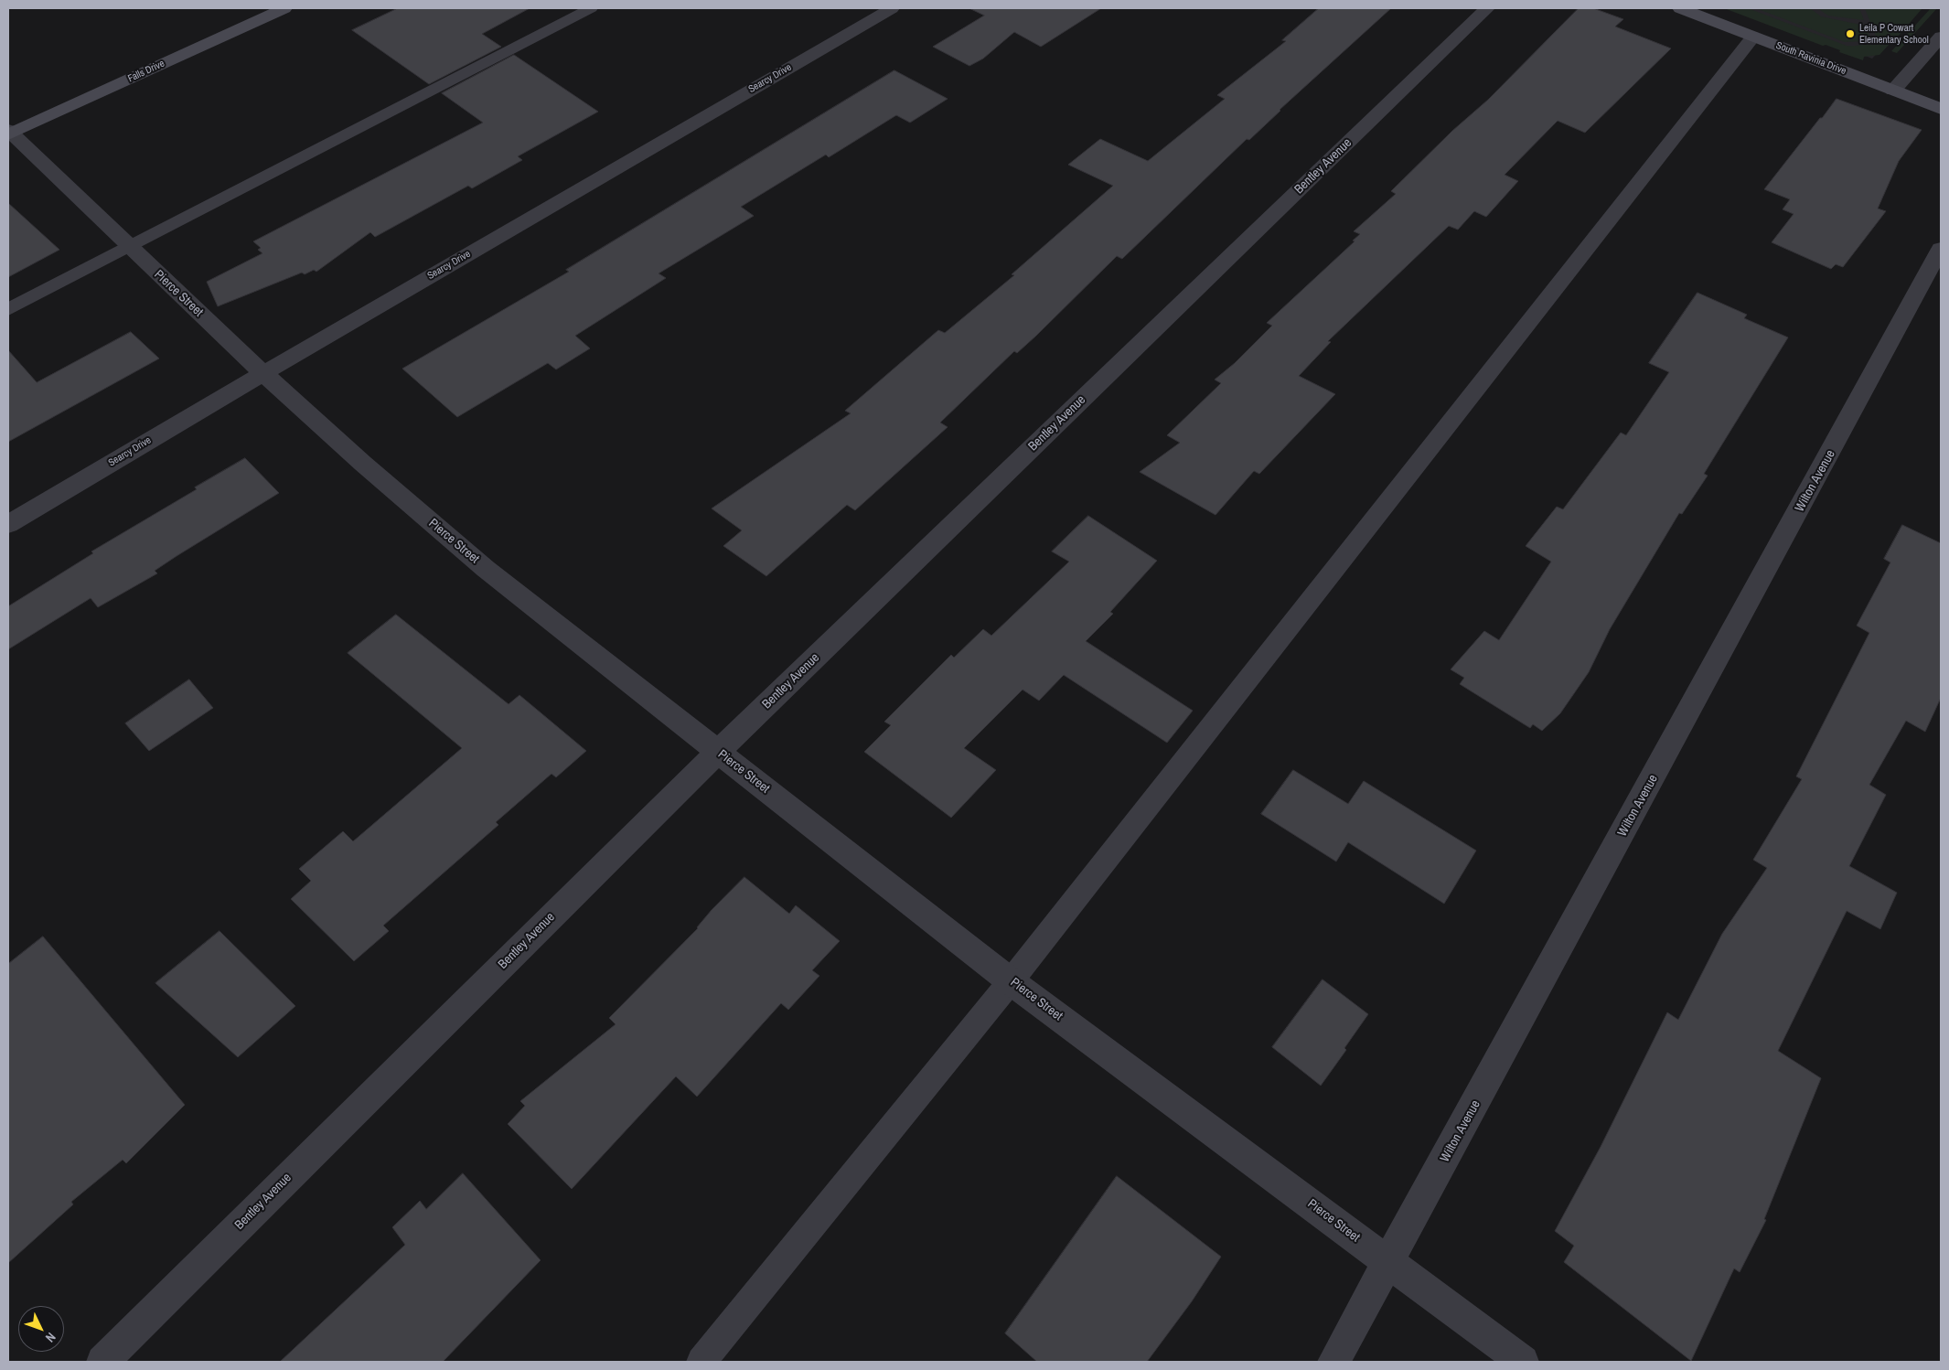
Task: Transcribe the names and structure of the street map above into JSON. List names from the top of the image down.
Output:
{
  "streets": {
    "street": [
      "South Ravinia Drive",
      "Falls Drive",
      "Searcy Drive",
      "Bentley Avenue",
      "Pierce Street",
      "Wilton Avenue"
    ]
  },
  "crossings": [
    ["Falls Drive", "Pierce Street"],
    ["Searcy Drive", "Pierce Street"],
    ["Bentley Avenue", "Pierce Street"],
    ["Pierce Street", "Wilton Avenue"]
  ],
  "places": ["Leila P Cowart Elementary School"],
  "north": "bottom right"
}
